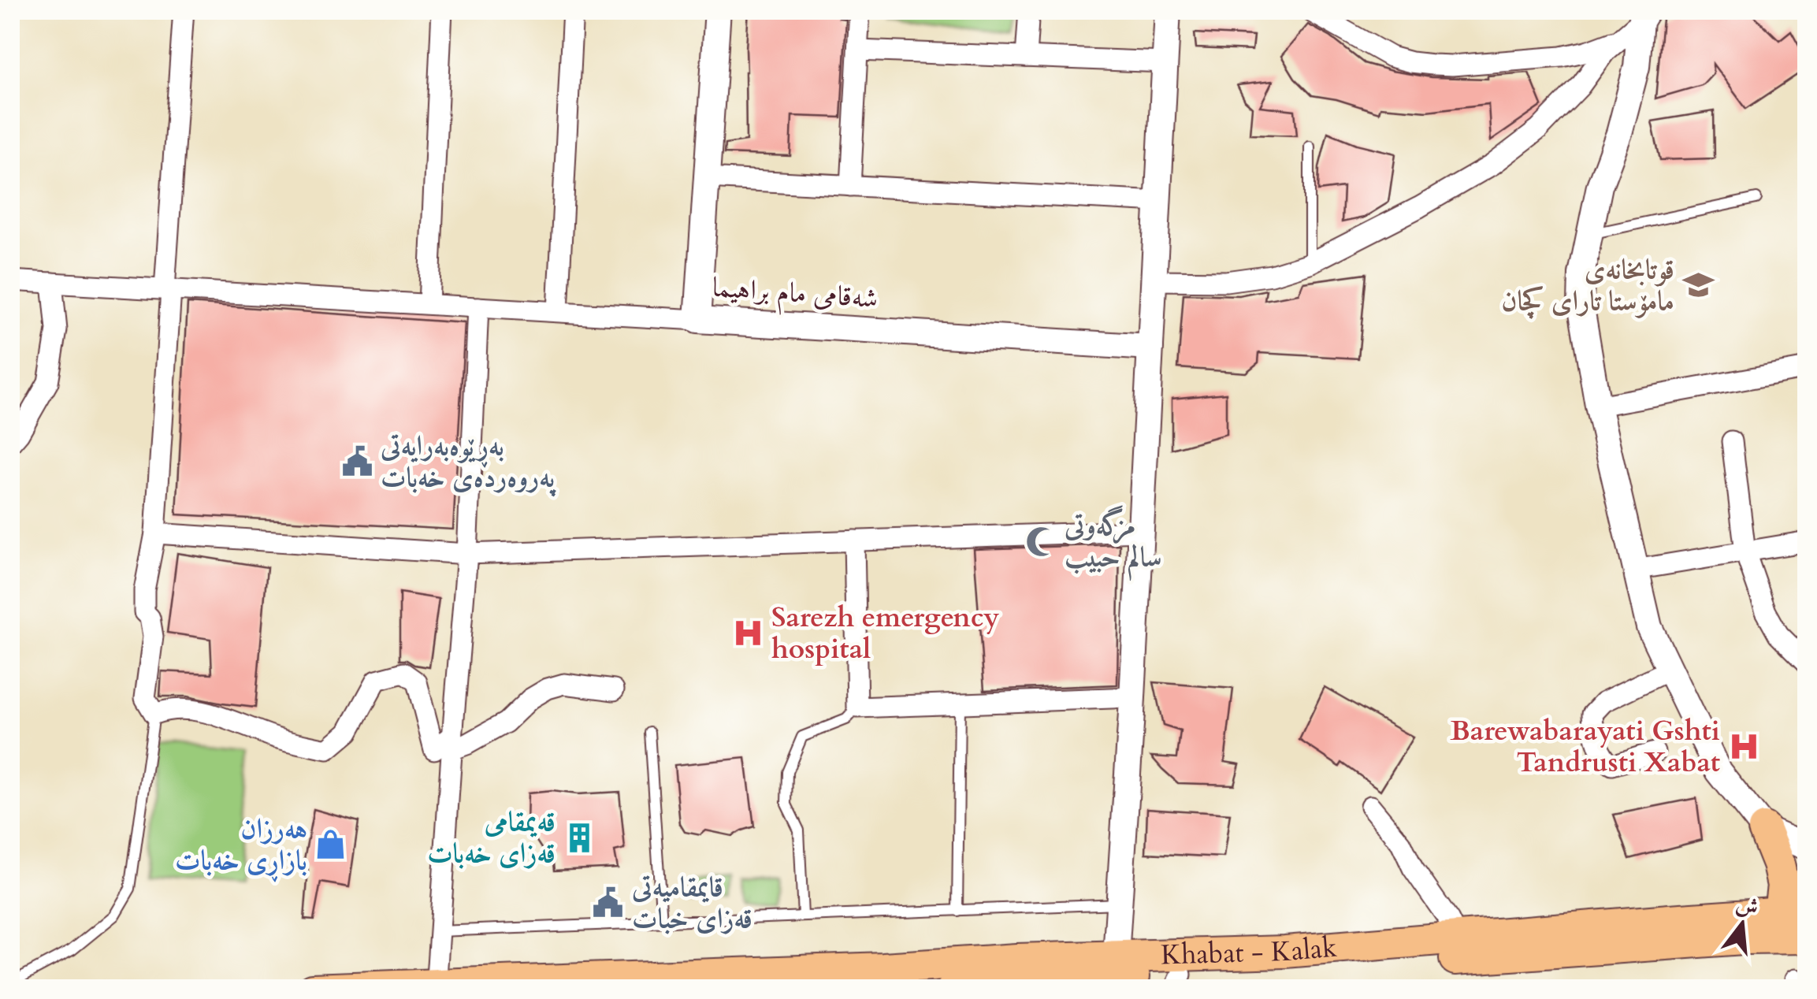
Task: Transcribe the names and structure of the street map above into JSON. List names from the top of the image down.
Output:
{
  "streets": {
    "main road": ["Khabat - Kalak"],
    "street": ["شەقامی مام براهیما"]
  },
  "places": {
    "school or university": ["قوتابخانەی مامۆستا تارای کچان"],
    "public building": ["بەڕێوەبەرایەتی پەروەردەی خەبات", "قایمقامیەتى قەزای خبات"],
    "mosque": ["مزگەوتی سالم حبیب"],
    "hospital": ["Sarezh emergency hospital", "Barewabarayati Gshti Tandrusti Xabat"],
    "building": ["قەیمقامی قەزای خەبات"],
    "shop": ["هەرزان بازاڕی خەبات"]
  },
  "north": "top"
}
